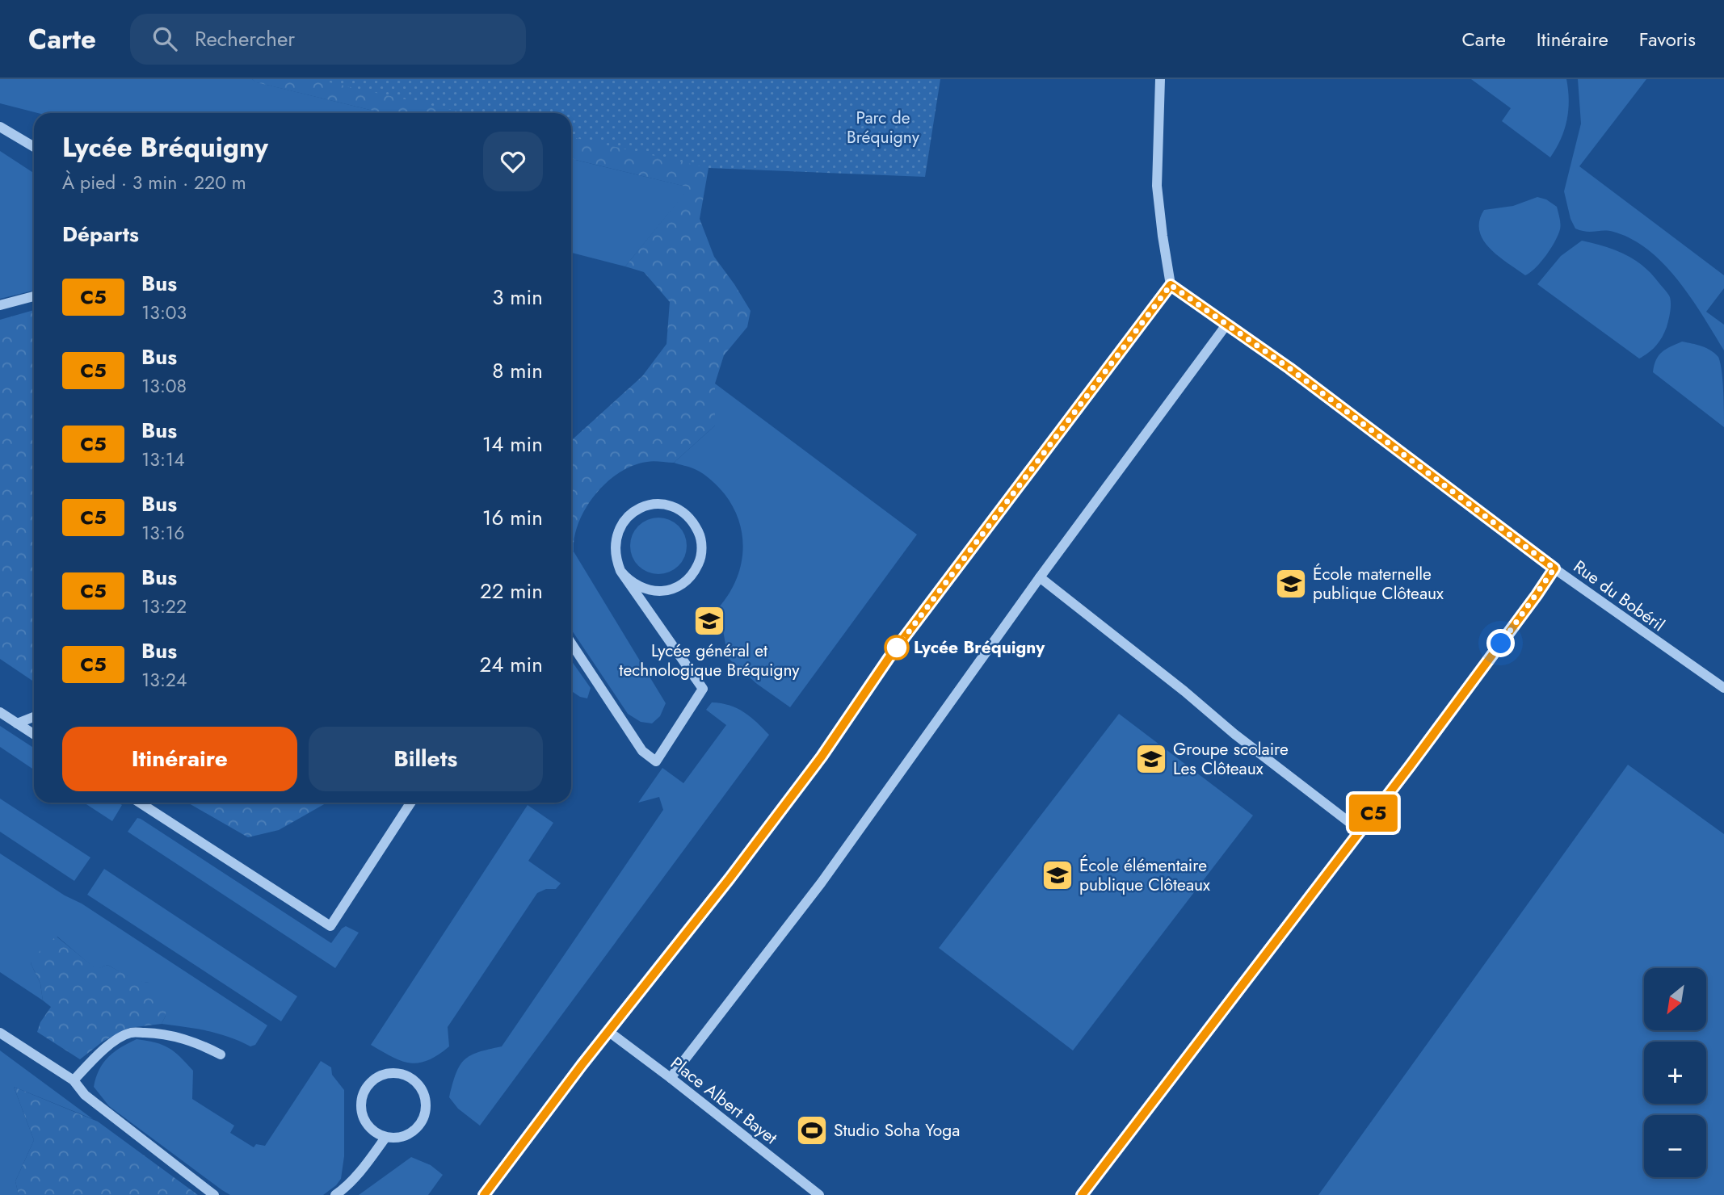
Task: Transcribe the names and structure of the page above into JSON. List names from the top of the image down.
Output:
{
  "streets": {
    "street": ["Rue du Bobéril", "Place Albert Bayet"]
  },
  "parks": ["Parc de Bréquigny"],
  "places": {
    "school or university": [
      "École maternelle publique Clôteaux",
      "Lycée général et technologique Bréquigny",
      "Groupe scolaire Les Clôteaux",
      "École élémentaire publique Clôteaux"
    ],
    "other": ["Lycée Bréquigny"],
    "sports": ["Studio Soha Yoga"]
  },
  "lines": ["bus line C5"],
  "north": "bottom left",
  "page": {
    "header": "Carte",
    "search": "Rechercher",
    "nav": ["Carte", "Itinéraire", "Favoris"],
    "on_map": "C5",
    "heading": [
      ["Lycée Bréquigny", "À pied · 3 min · 220 m"],
      "Départs"
    ],
    "list": [
      {
        "mark": "C5",
        "name": "Bus",
        "note": "13:03",
        "value": "3 min"
      },
      {
        "mark": "C5",
        "name": "Bus",
        "note": "13:08",
        "value": "8 min"
      },
      {
        "mark": "C5",
        "name": "Bus",
        "note": "13:14",
        "value": "14 min"
      },
      {
        "mark": "C5",
        "name": "Bus",
        "note": "13:16",
        "value": "16 min"
      },
      {
        "mark": "C5",
        "name": "Bus",
        "note": "13:22",
        "value": "22 min"
      },
      {
        "mark": "C5",
        "name": "Bus",
        "note": "13:24",
        "value": "24 min"
      }
    ],
    "buttons": ["Itinéraire", "Billets"],
    "map_buttons": ["+", "−"]
  }
}
